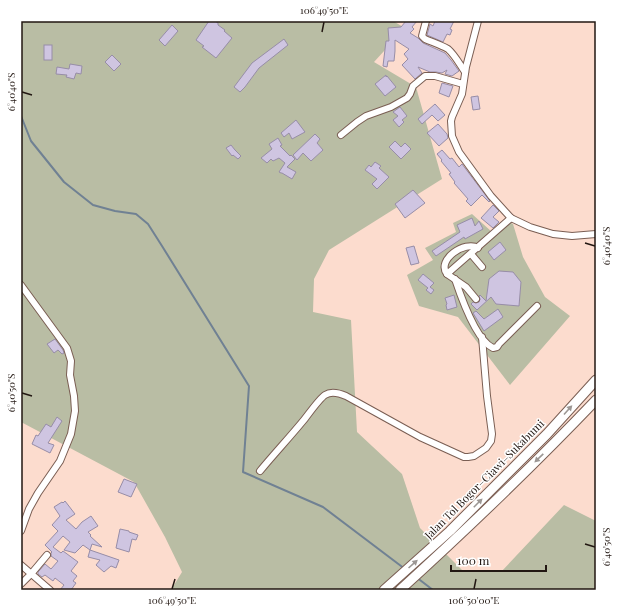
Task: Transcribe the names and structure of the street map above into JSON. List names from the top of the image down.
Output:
{
  "streets": {
    "highway": ["Jalan Tol Bogor–Ciawi–Sukabumi"]
  },
  "scale_bar": "100 m",
  "coordinates": [
    "106°49'50\"E",
    "6°40'40\"S",
    "6°40'50\"S",
    "106°50'00\"E"
  ]
}
